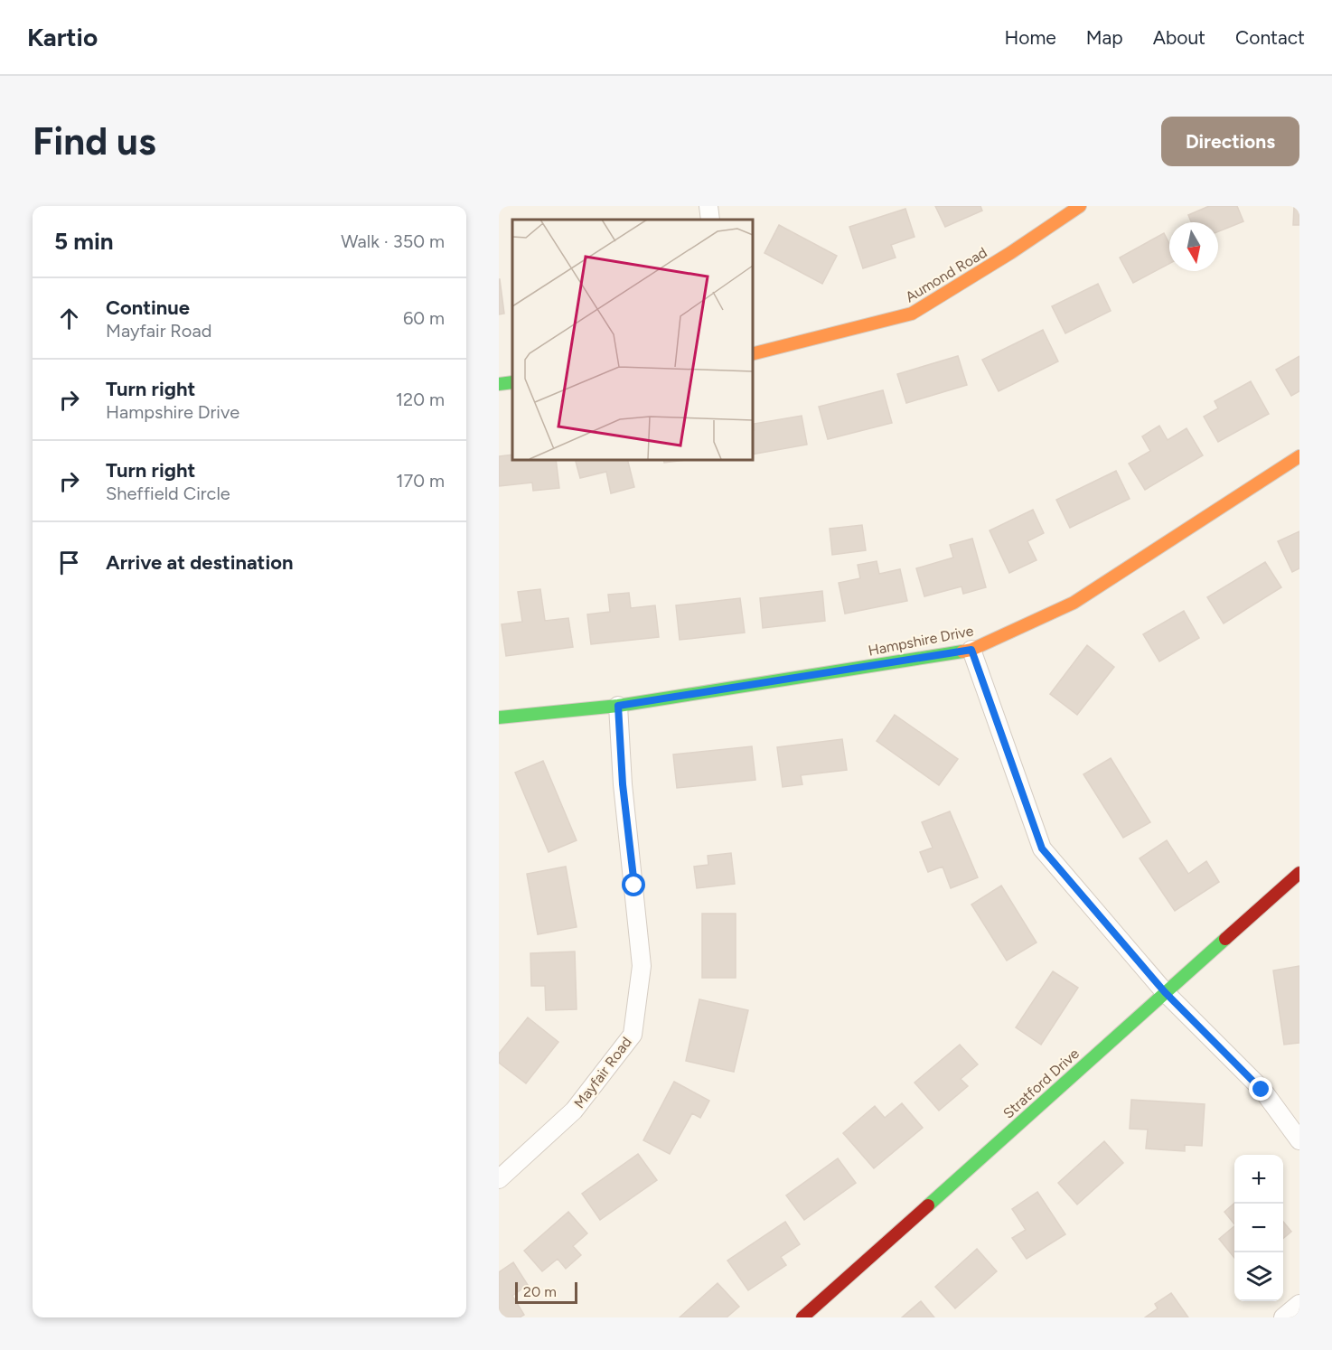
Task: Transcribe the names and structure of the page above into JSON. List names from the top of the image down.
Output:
{
  "streets": {
    "street": [
      "Aumond Road",
      "Hampshire Drive",
      "Mayfair Road",
      "Stratford Drive"
    ]
  },
  "crossings": [
    ["Hampshire Drive", "Mayfair Road"]
  ],
  "scale_bar": "20 m",
  "north": "bottom",
  "page": {
    "header": "Kartio",
    "nav": [
      "Home",
      "Map",
      "About",
      "Contact"
    ],
    "buttons": "Directions",
    "title": "Find us",
    "heading": ["5 min", "Walk · 350 m"],
    "list": [
      ["Continue", "Mayfair Road", "60 m"],
      ["Turn right", "Hampshire Drive", "120 m"],
      ["Turn right", "Sheffield Circle", "170 m"],
      "Arrive at destination"
    ],
    "map_buttons": ["+", "−"],
    "scale": "20 m"
  }
}
